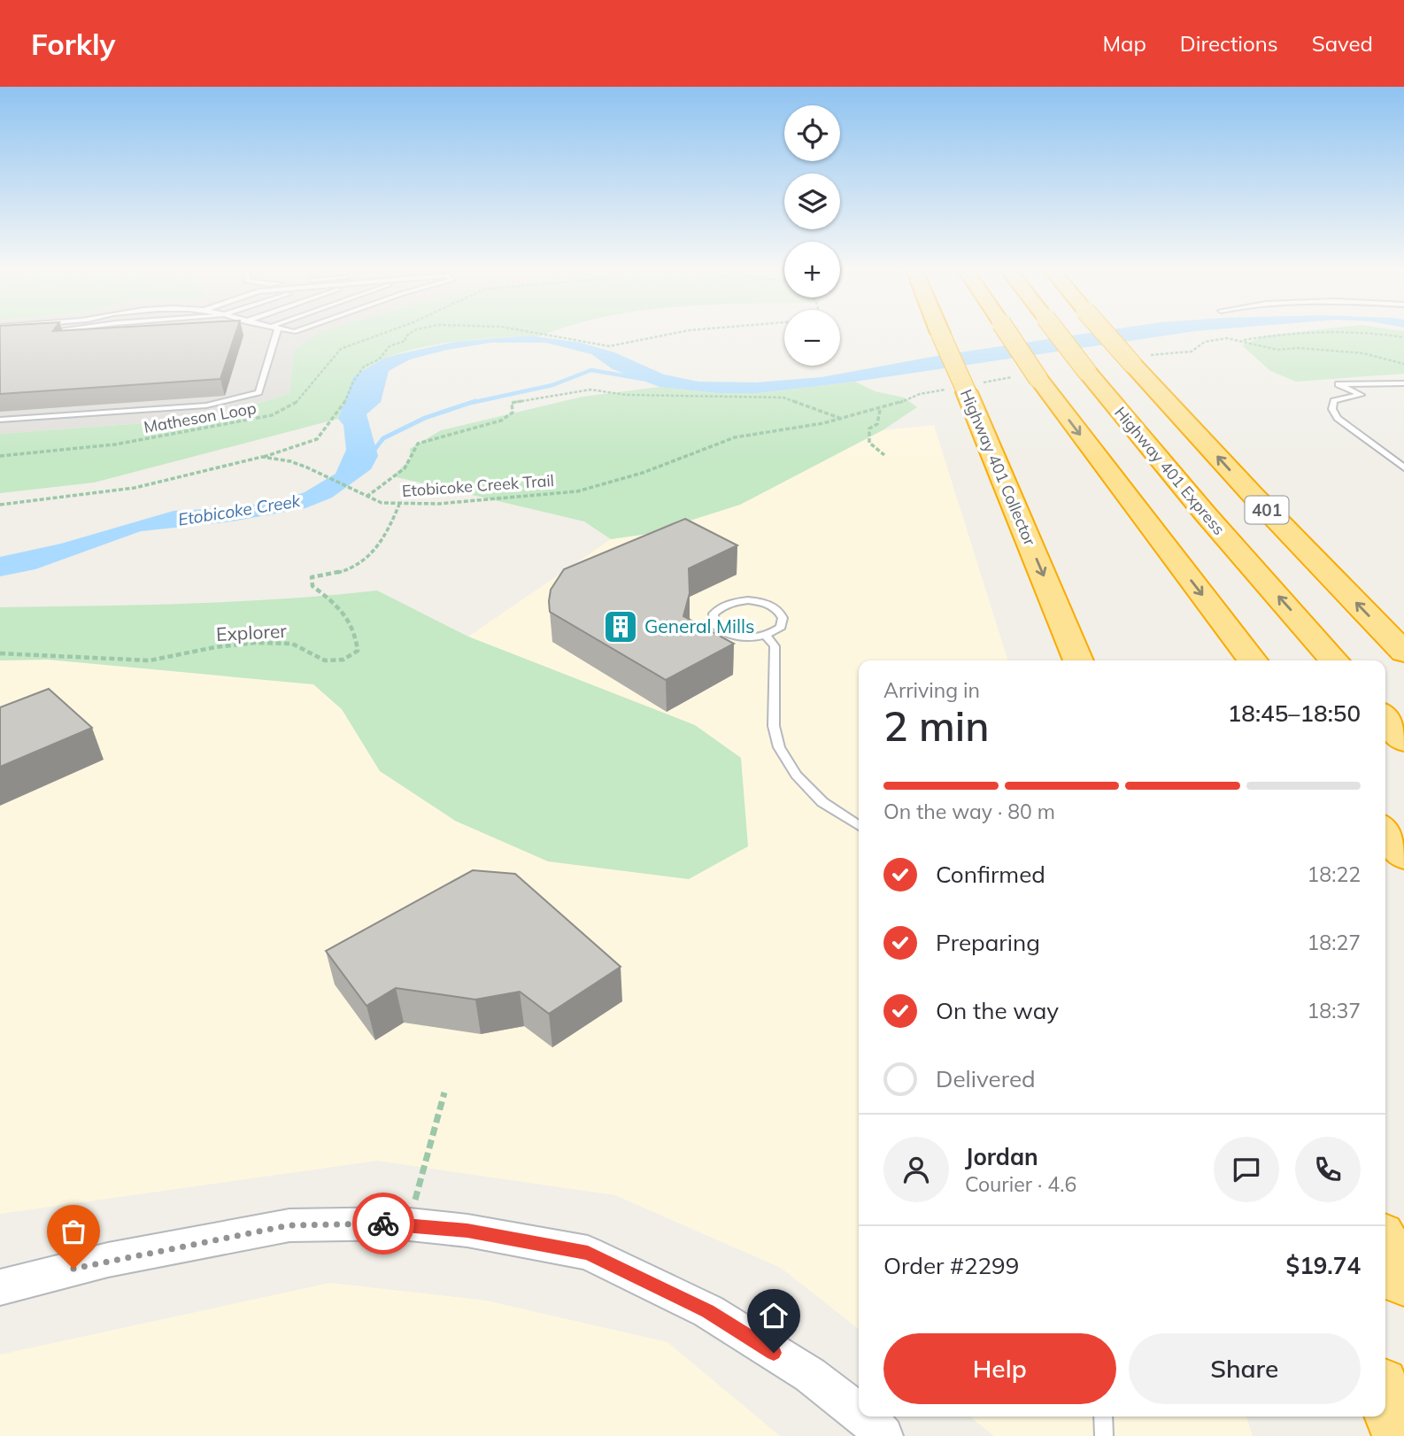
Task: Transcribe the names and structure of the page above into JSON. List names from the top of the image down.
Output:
{
  "streets": {
    "highway": ["Highway 401 Collector", "Highway 401 Express", "401"],
    "path": ["Matheson Loop", "Etobicoke Creek Trail", "Explorer"]
  },
  "crossings": [
    ["Etobicoke Creek Trail", "Explorer"]
  ],
  "water": ["Etobicoke Creek"],
  "places": {
    "building": ["General Mills"]
  },
  "page": {
    "header": "Forkly",
    "nav": ["Map", "Directions", "Saved"],
    "map_buttons": ["+", "−"],
    "heading": ["2 min", "Arriving in", "18:45–18:50"],
    "panel": [
      "Jordan",
      "Courier · 4.6",
      "Order #2299",
      "$19.74"
    ],
    "bar": "On the way · 80 m",
    "list": [
      ["Confirmed", "18:22"],
      ["Preparing", "18:27"],
      ["On the way", "18:37"],
      "Delivered"
    ],
    "buttons": ["Help", "Share"]
  }
}
